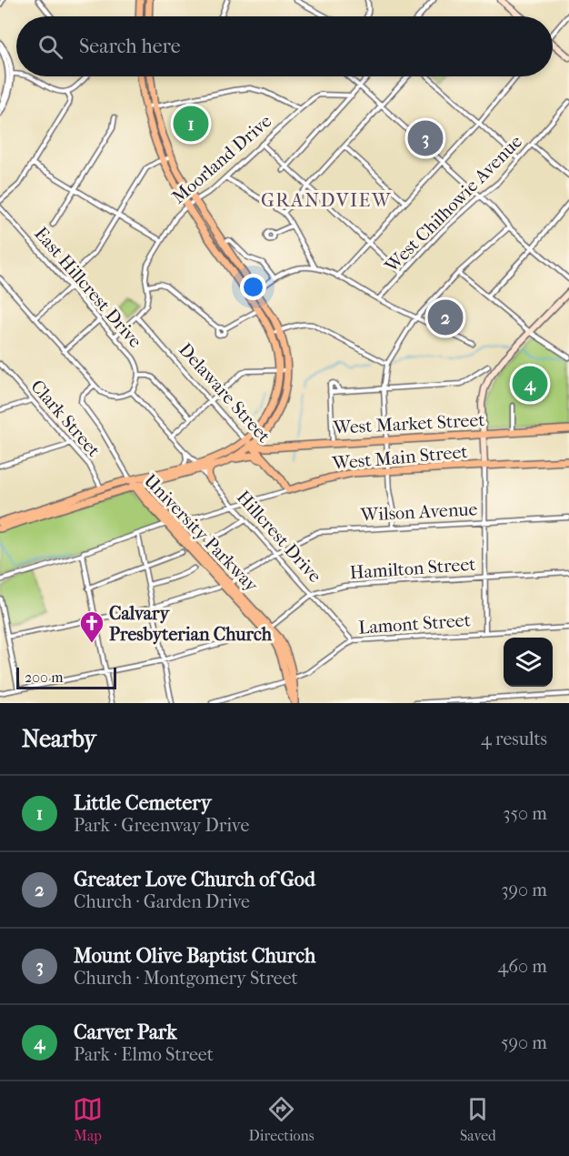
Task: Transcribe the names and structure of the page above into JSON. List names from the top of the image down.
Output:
{
  "streets": {
    "main road": [
      "Delaware Street",
      "West Market Street",
      "West Main Street",
      "University Parkway"
    ],
    "street": [
      "Moorland Drive",
      "West Chilhowie Avenue",
      "East Hillcrest Drive",
      "Clark Street",
      "Wilson Avenue",
      "Hillcrest Drive",
      "Hamilton Street",
      "Lamont Street"
    ]
  },
  "crossings": [
    ["Moorland Drive", "East Hillcrest Drive"],
    ["Moorland Drive", "Delaware Street"],
    ["East Hillcrest Drive", "Hillcrest Drive"],
    ["Delaware Street", "West Market Street"],
    ["Delaware Street", "West Main Street"],
    ["West Main Street", "University Parkway"],
    ["West Main Street", "Hillcrest Drive"],
    ["Wilson Avenue", "University Parkway"],
    ["Wilson Avenue", "Hillcrest Drive"],
    ["University Parkway", "Hamilton Street"],
    ["University Parkway", "Lamont Street"],
    ["Hillcrest Drive", "Hamilton Street"],
    ["Hillcrest Drive", "Lamont Street"]
  ],
  "districts": ["GRANDVIEW"],
  "places": {
    "church": ["Calvary Presbyterian Church"]
  },
  "scale_bar": "200 m",
  "page": {
    "search": "Search here",
    "pins": [
      "1",
      "3",
      "2",
      "4"
    ],
    "scale": "200 m",
    "heading": ["Nearby", "4 results"],
    "list": [
      {
        "mark": "1",
        "name": "Little Cemetery",
        "note": "Park · Greenway Drive",
        "value": "350 m"
      },
      {
        "mark": "2",
        "name": "Greater Love Church of God",
        "note": "Church · Garden Drive",
        "value": "390 m"
      },
      {
        "mark": "3",
        "name": "Mount Olive Baptist Church",
        "note": "Church · Montgomery Street",
        "value": "460 m"
      },
      {
        "mark": "4",
        "name": "Carver Park",
        "note": "Park · Elmo Street",
        "value": "590 m"
      }
    ],
    "nav": ["Map", "Directions", "Saved"]
  }
}
